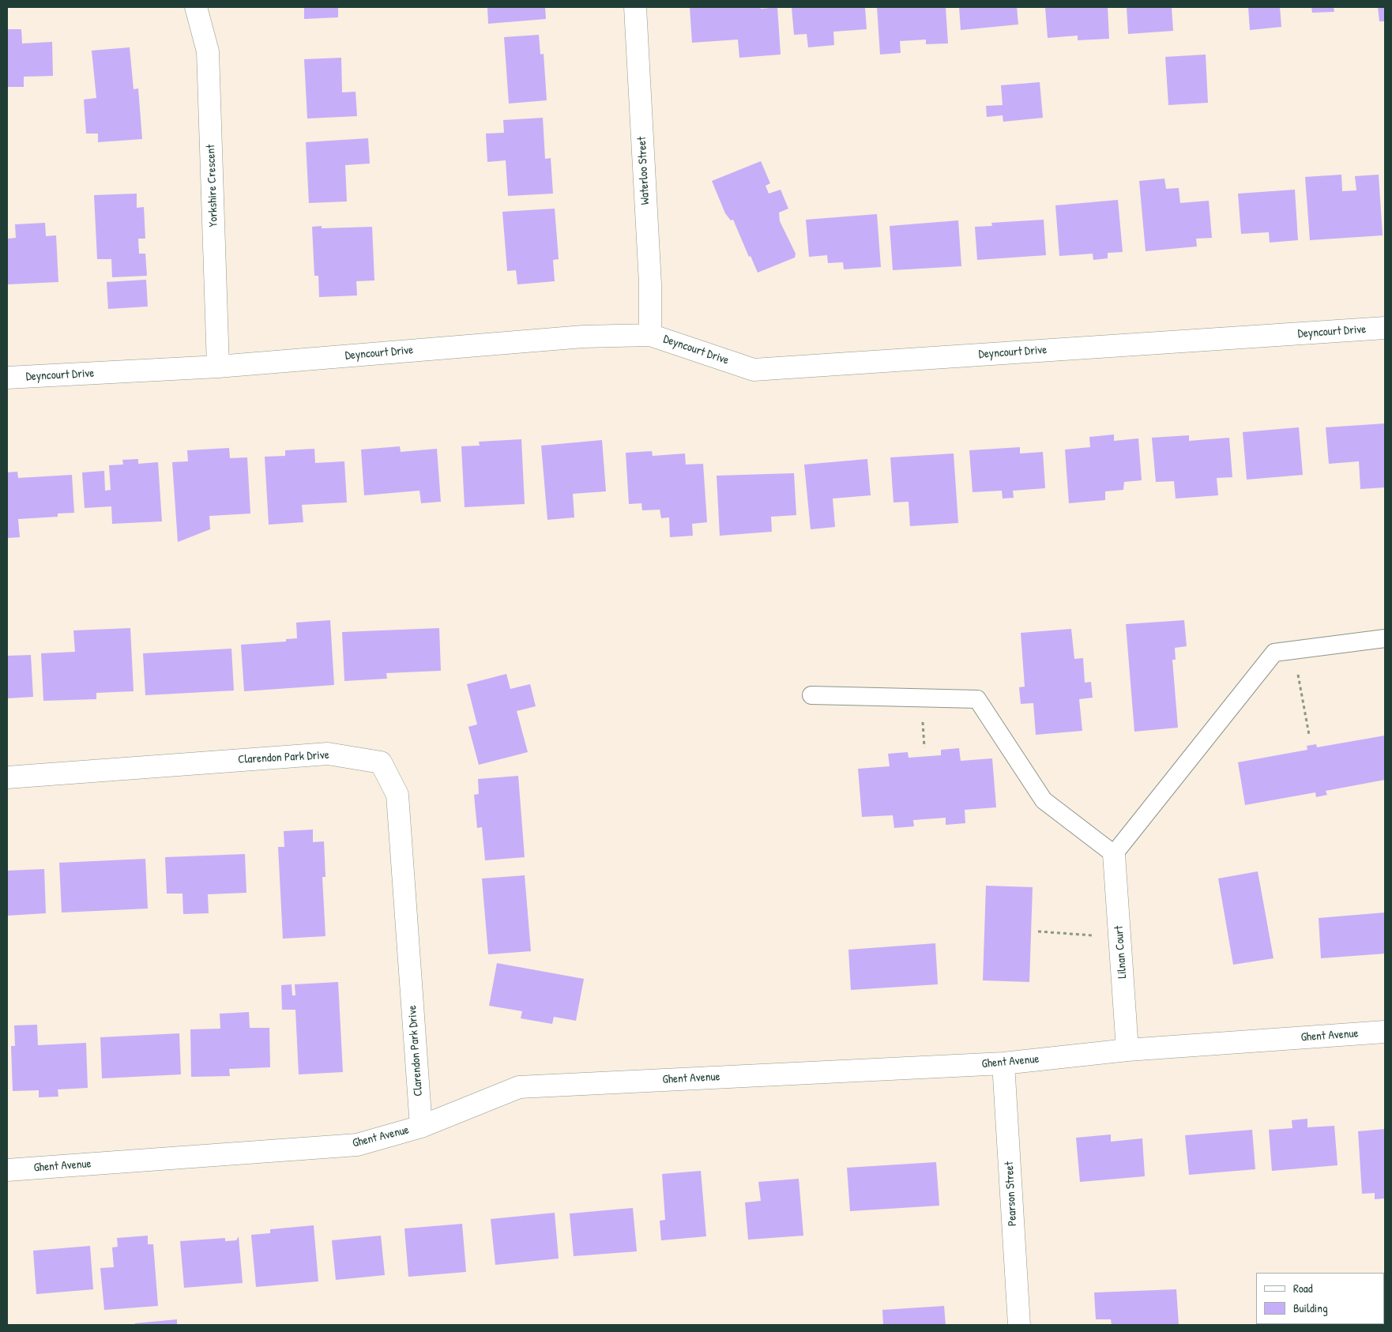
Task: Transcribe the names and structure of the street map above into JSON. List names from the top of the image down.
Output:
{
  "streets": {
    "street": [
      "Waterloo Street",
      "Yorkshire Crescent",
      "Deyncourt Drive",
      "Clarendon Park Drive",
      "Lilnan Court",
      "Ghent Avenue",
      "Pearson Street"
    ]
  },
  "crossings": [
    ["Waterloo Street", "Deyncourt Drive"],
    ["Yorkshire Crescent", "Deyncourt Drive"],
    ["Clarendon Park Drive", "Ghent Avenue"],
    ["Lilnan Court", "Ghent Avenue"],
    ["Ghent Avenue", "Pearson Street"]
  ],
  "legend": ["Road", "Building"]
}
